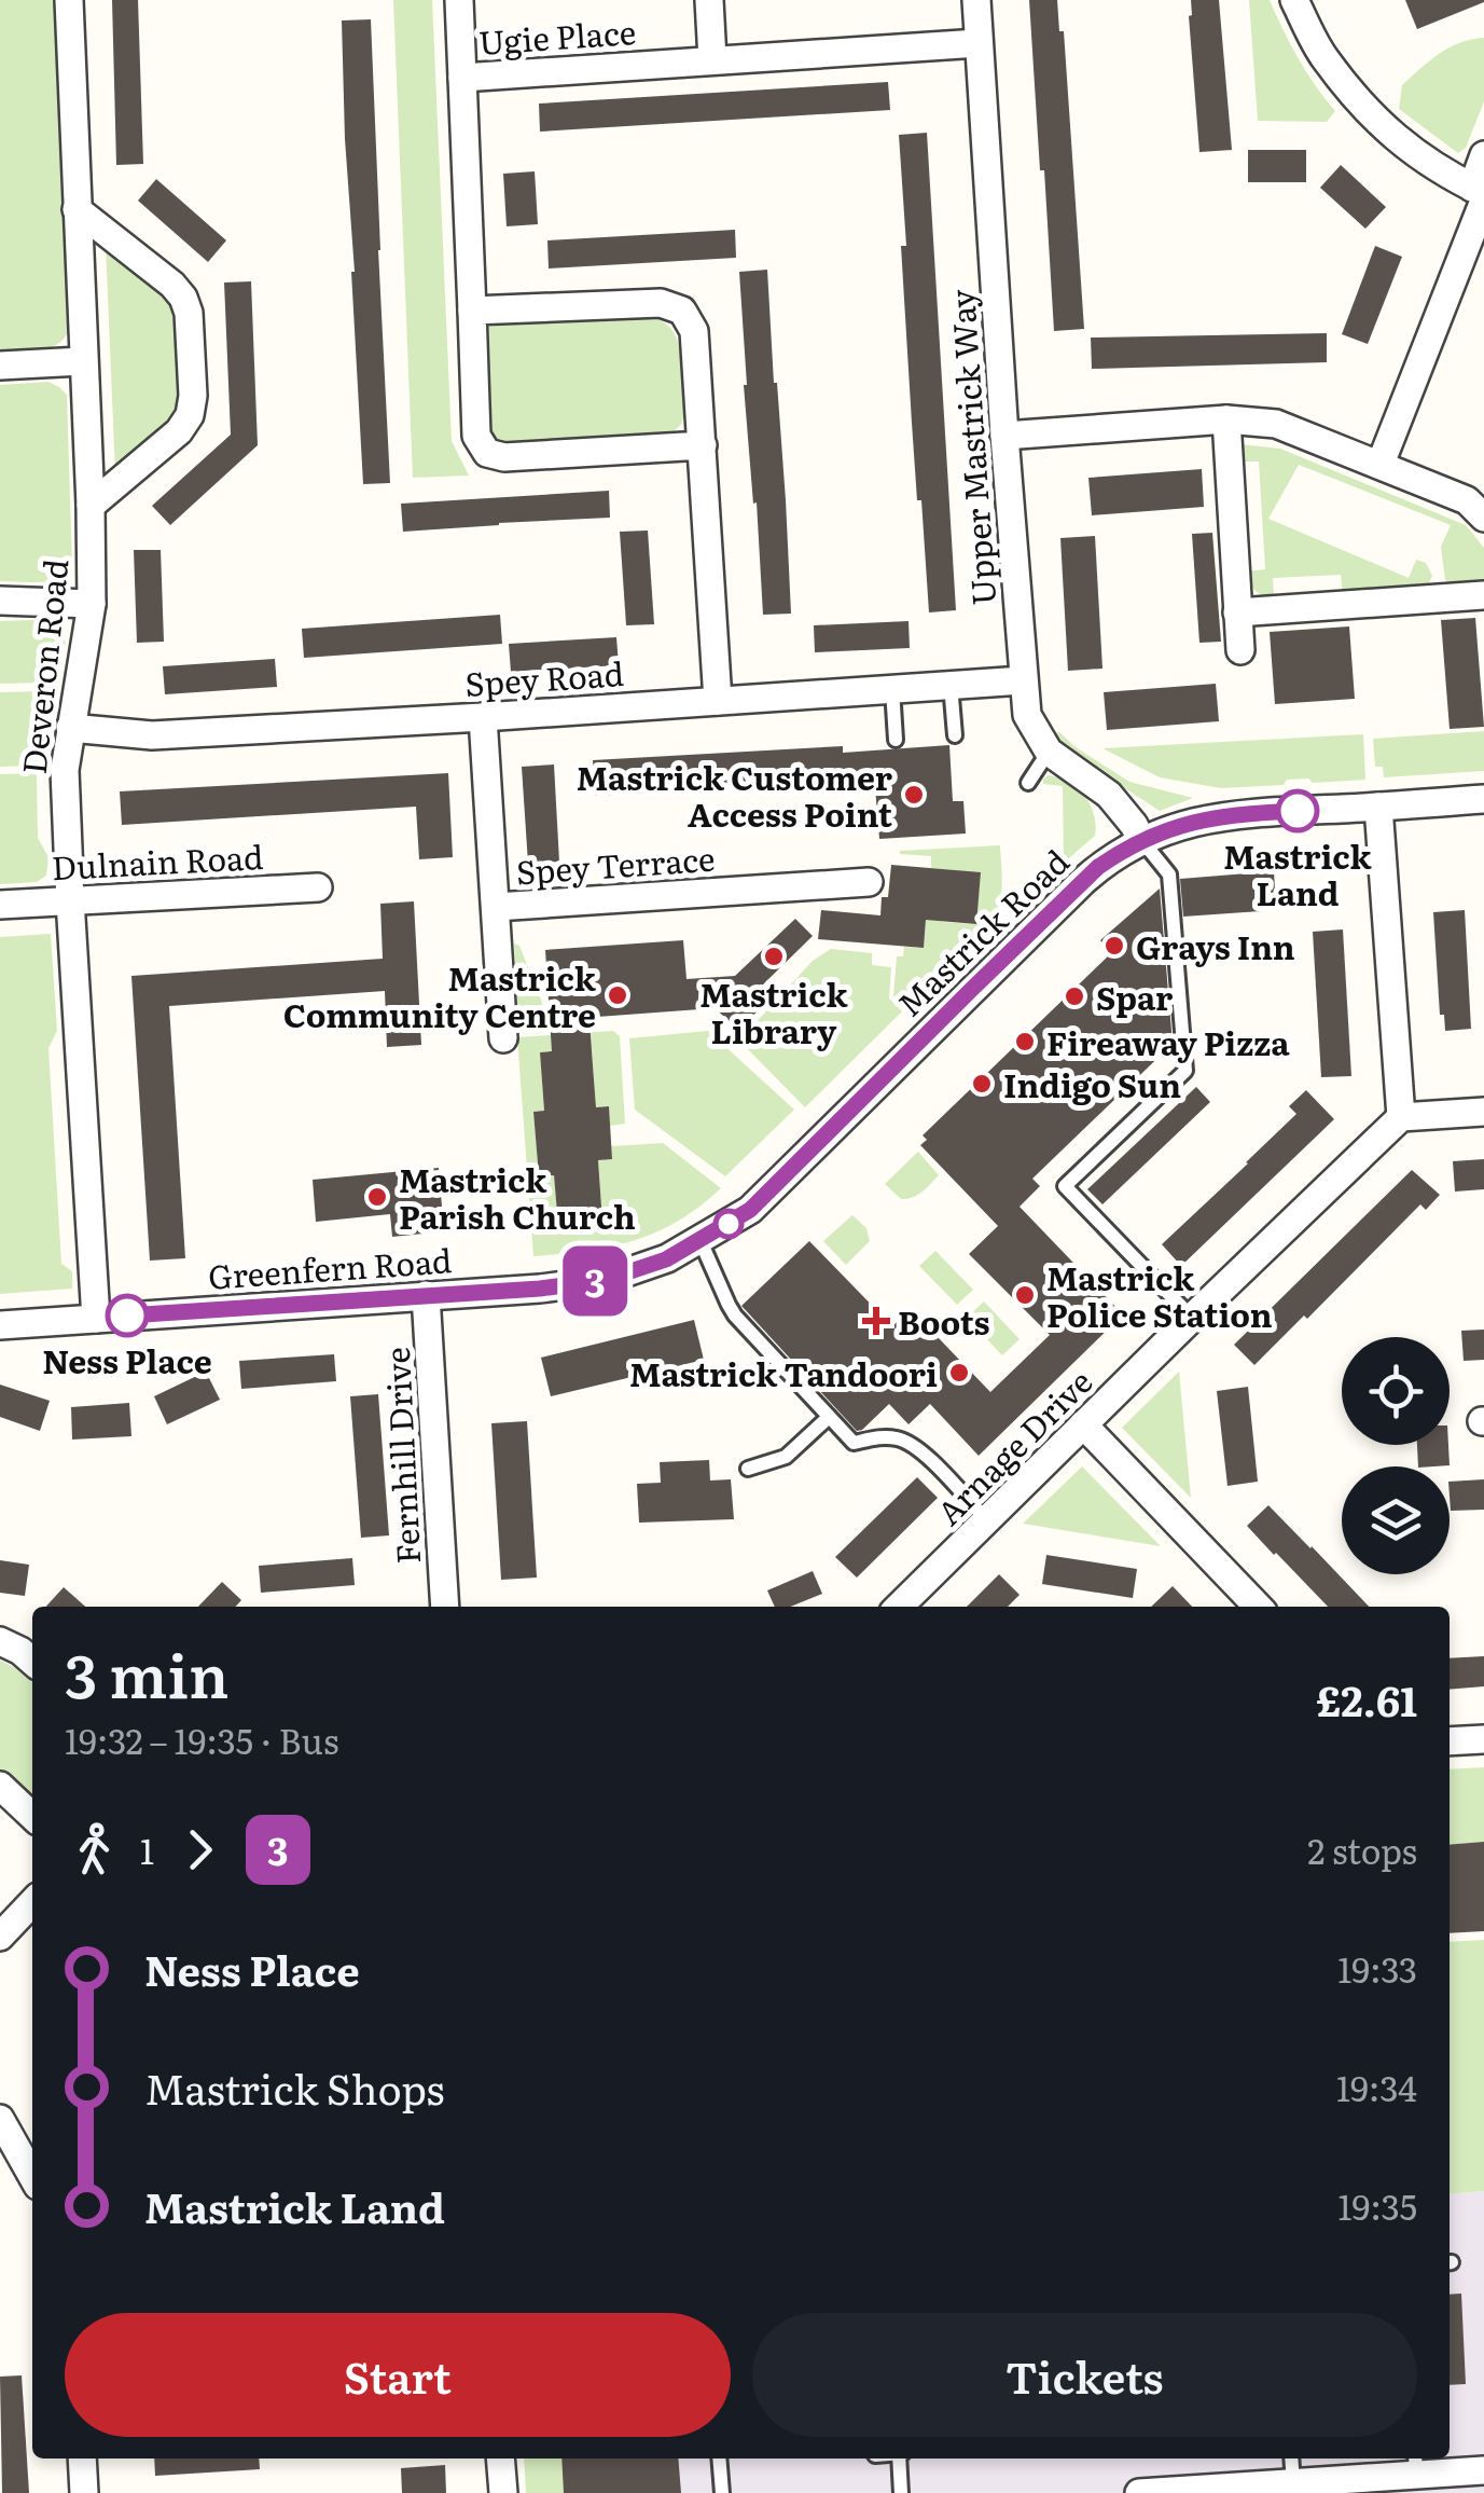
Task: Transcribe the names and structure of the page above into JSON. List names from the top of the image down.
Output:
{
  "streets": {
    "street": [
      "Ugie Place",
      "Upper Mastrick Way",
      "Deveron Road",
      "Spey Road",
      "Dulnain Road",
      "Spey Terrace",
      "Mastrick Road",
      "Greenfern Road",
      "Arnage Drive",
      "Fernhill Drive"
    ]
  },
  "crossings": [
    ["Ugie Place", "Upper Mastrick Way"],
    ["Upper Mastrick Way", "Spey Road"],
    ["Upper Mastrick Way", "Mastrick Road"],
    ["Deveron Road", "Spey Road"],
    ["Deveron Road", "Dulnain Road"],
    ["Spey Road", "Spey Terrace"],
    ["Mastrick Road", "Greenfern Road"],
    ["Greenfern Road", "Fernhill Drive"]
  ],
  "places": {
    "other": [
      "Mastrick Customer Access Point",
      "Mastrick Land",
      "Grays Inn",
      "Mastrick Library",
      "Mastrick Community Centre",
      "Spar",
      "Fireaway Pizza",
      "Indigo Sun",
      "Mastrick Parish Church",
      "Mastrick Police Station",
      "Ness Place",
      "Mastrick Tandoori"
    ],
    "health": ["Boots"]
  },
  "lines": ["bus line 3"],
  "page": {
    "on_map": "3",
    "heading": ["3 min", "19:32 – 19:35 · Bus", "£2.61"],
    "legs": ["1", "3", "2 stops"],
    "list": [
      {
        "name": "Ness Place",
        "value": "19:33"
      },
      {
        "name": "Mastrick Shops",
        "value": "19:34"
      },
      {
        "name": "Mastrick Land",
        "value": "19:35"
      }
    ],
    "buttons": ["Start", "Tickets"]
  }
}
